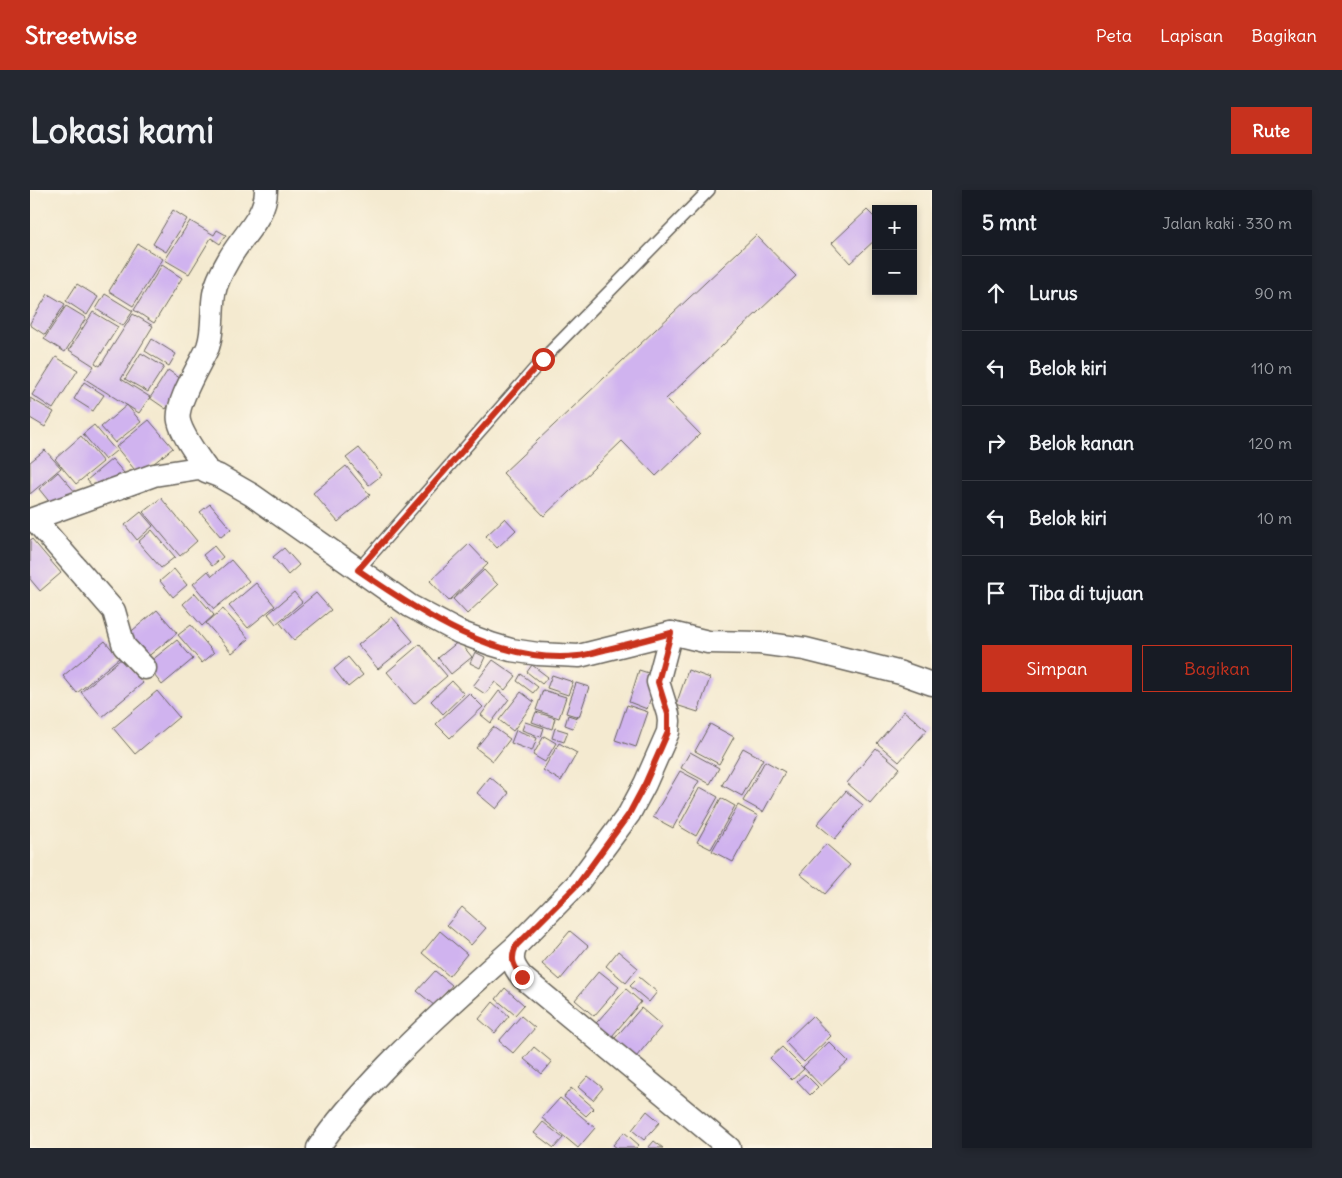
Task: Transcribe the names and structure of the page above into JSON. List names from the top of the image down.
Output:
{
  "page": {
    "header": "Streetwise",
    "nav": ["Peta", "Lapisan", "Bagikan"],
    "buttons": [
      "Rute",
      ["Simpan", "Bagikan"]
    ],
    "title": "Lokasi kami",
    "heading": ["5 mnt", "Jalan kaki · 330 m"],
    "map_buttons": ["+", "−"],
    "list": [
      ["Lurus", "90 m"],
      ["Belok kiri", "110 m"],
      ["Belok kanan", "120 m"],
      ["Belok kiri", "10 m"],
      "Tiba di tujuan"
    ]
  }
}
